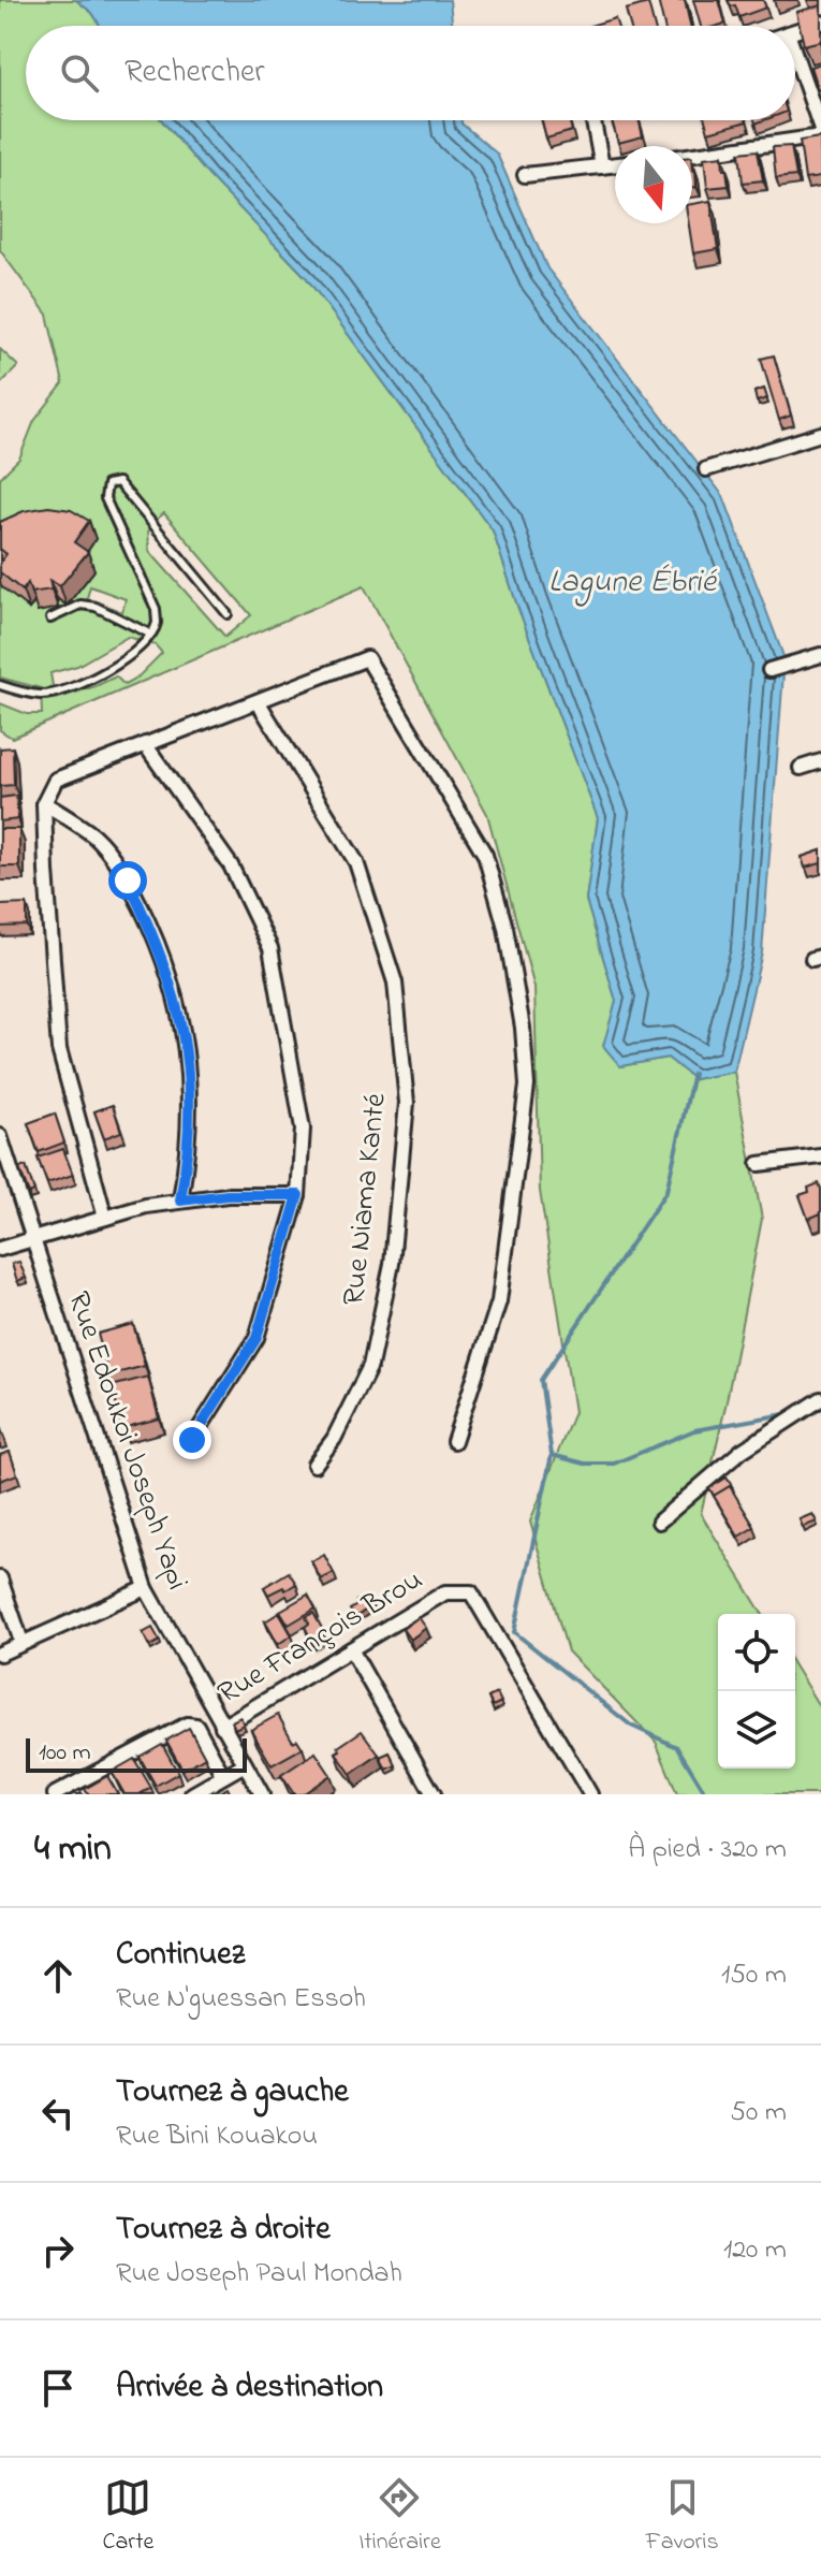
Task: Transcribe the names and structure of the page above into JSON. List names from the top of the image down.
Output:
{
  "streets": {
    "street": ["Rue Niama Kanté", "Rue Edoukoi Joseph Yapi", "Rue François Brou"]
  },
  "crossings": [
    ["Rue Edoukoi Joseph Yapi", "Rue François Brou"]
  ],
  "water": ["Lagune Ébrié"],
  "scale_bar": "100 m",
  "north": "bottom",
  "page": {
    "search": "Rechercher",
    "scale": "100 m",
    "heading": ["4 min", "À pied · 320 m"],
    "list": [
      ["Continuez", "Rue N'guessan Essoh", "150 m"],
      ["Tournez à gauche", "Rue Bini Kouakou", "50 m"],
      ["Tournez à droite", "Rue Joseph Paul Mondah", "120 m"],
      "Arrivée à destination"
    ],
    "nav": ["Carte", "Itinéraire", "Favoris"]
  }
}
